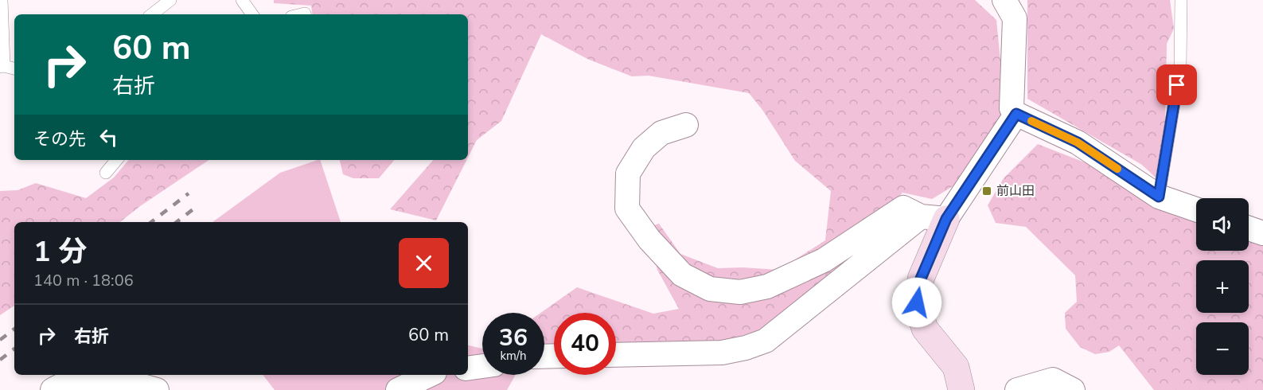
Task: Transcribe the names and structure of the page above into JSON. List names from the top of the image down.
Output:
{
  "places": {
    "transit": ["前山田"]
  },
  "page": {
    "turn": ["60 m", "右折"],
    "then": "その先",
    "map_buttons": ["+", "−"],
    "heading": ["1 分", "140 m · 18:06"],
    "list": [
      {
        "name": "右折",
        "value": "60 m"
      }
    ],
    "speed": "36 km/h",
    "limit": "40"
  }
}
